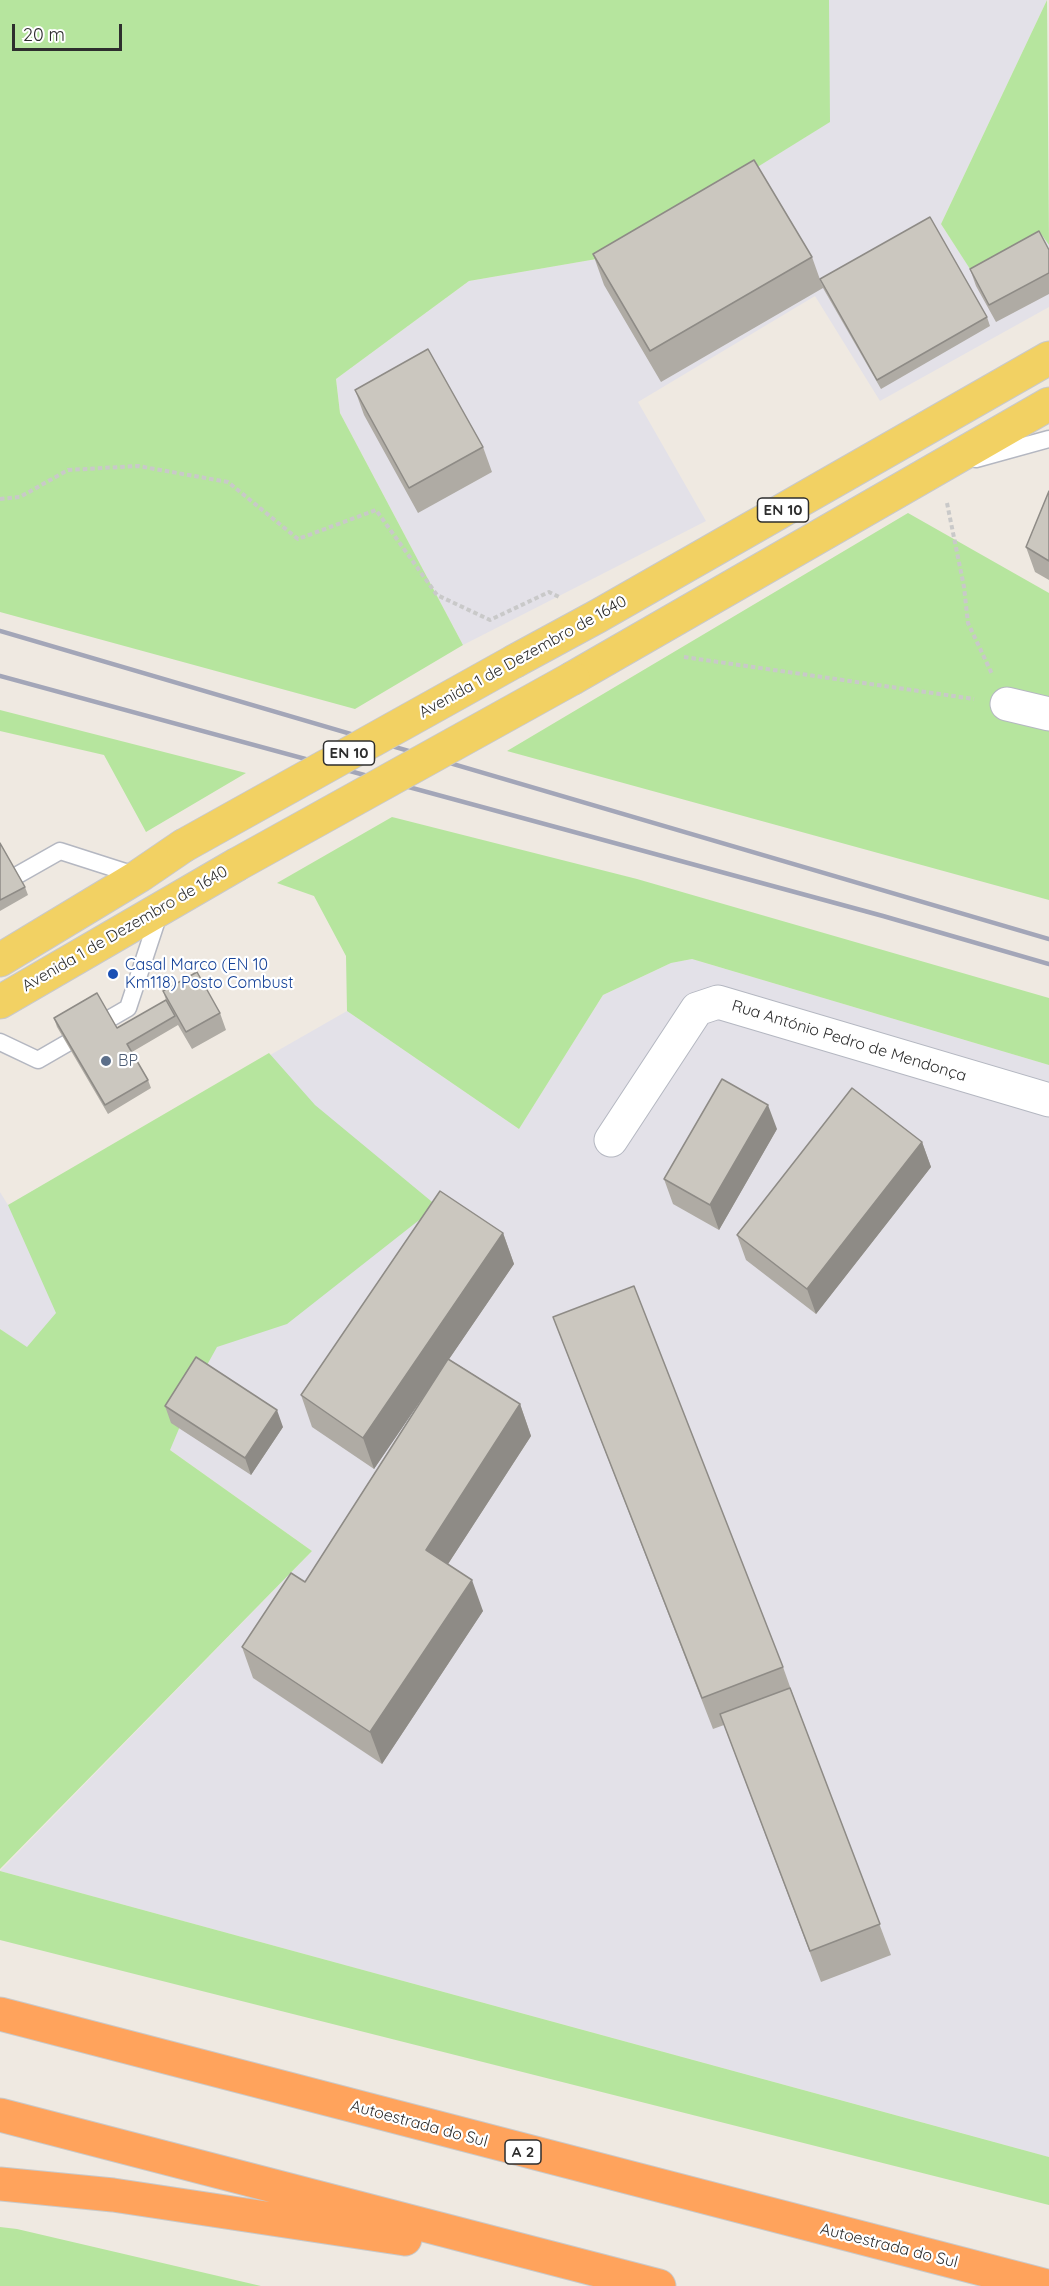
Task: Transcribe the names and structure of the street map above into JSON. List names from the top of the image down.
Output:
{
  "streets": {
    "highway": ["Autoestrada do Sul", "A 2"],
    "main road": ["EN 10", "Avenida 1 de Dezembro de 1640"],
    "street": ["Rua António Pedro de Mendonça"]
  },
  "places": ["Casal Marco (EN 10 Km118) Posto Combust", "BP"],
  "scale_bar": "20 m"
}
